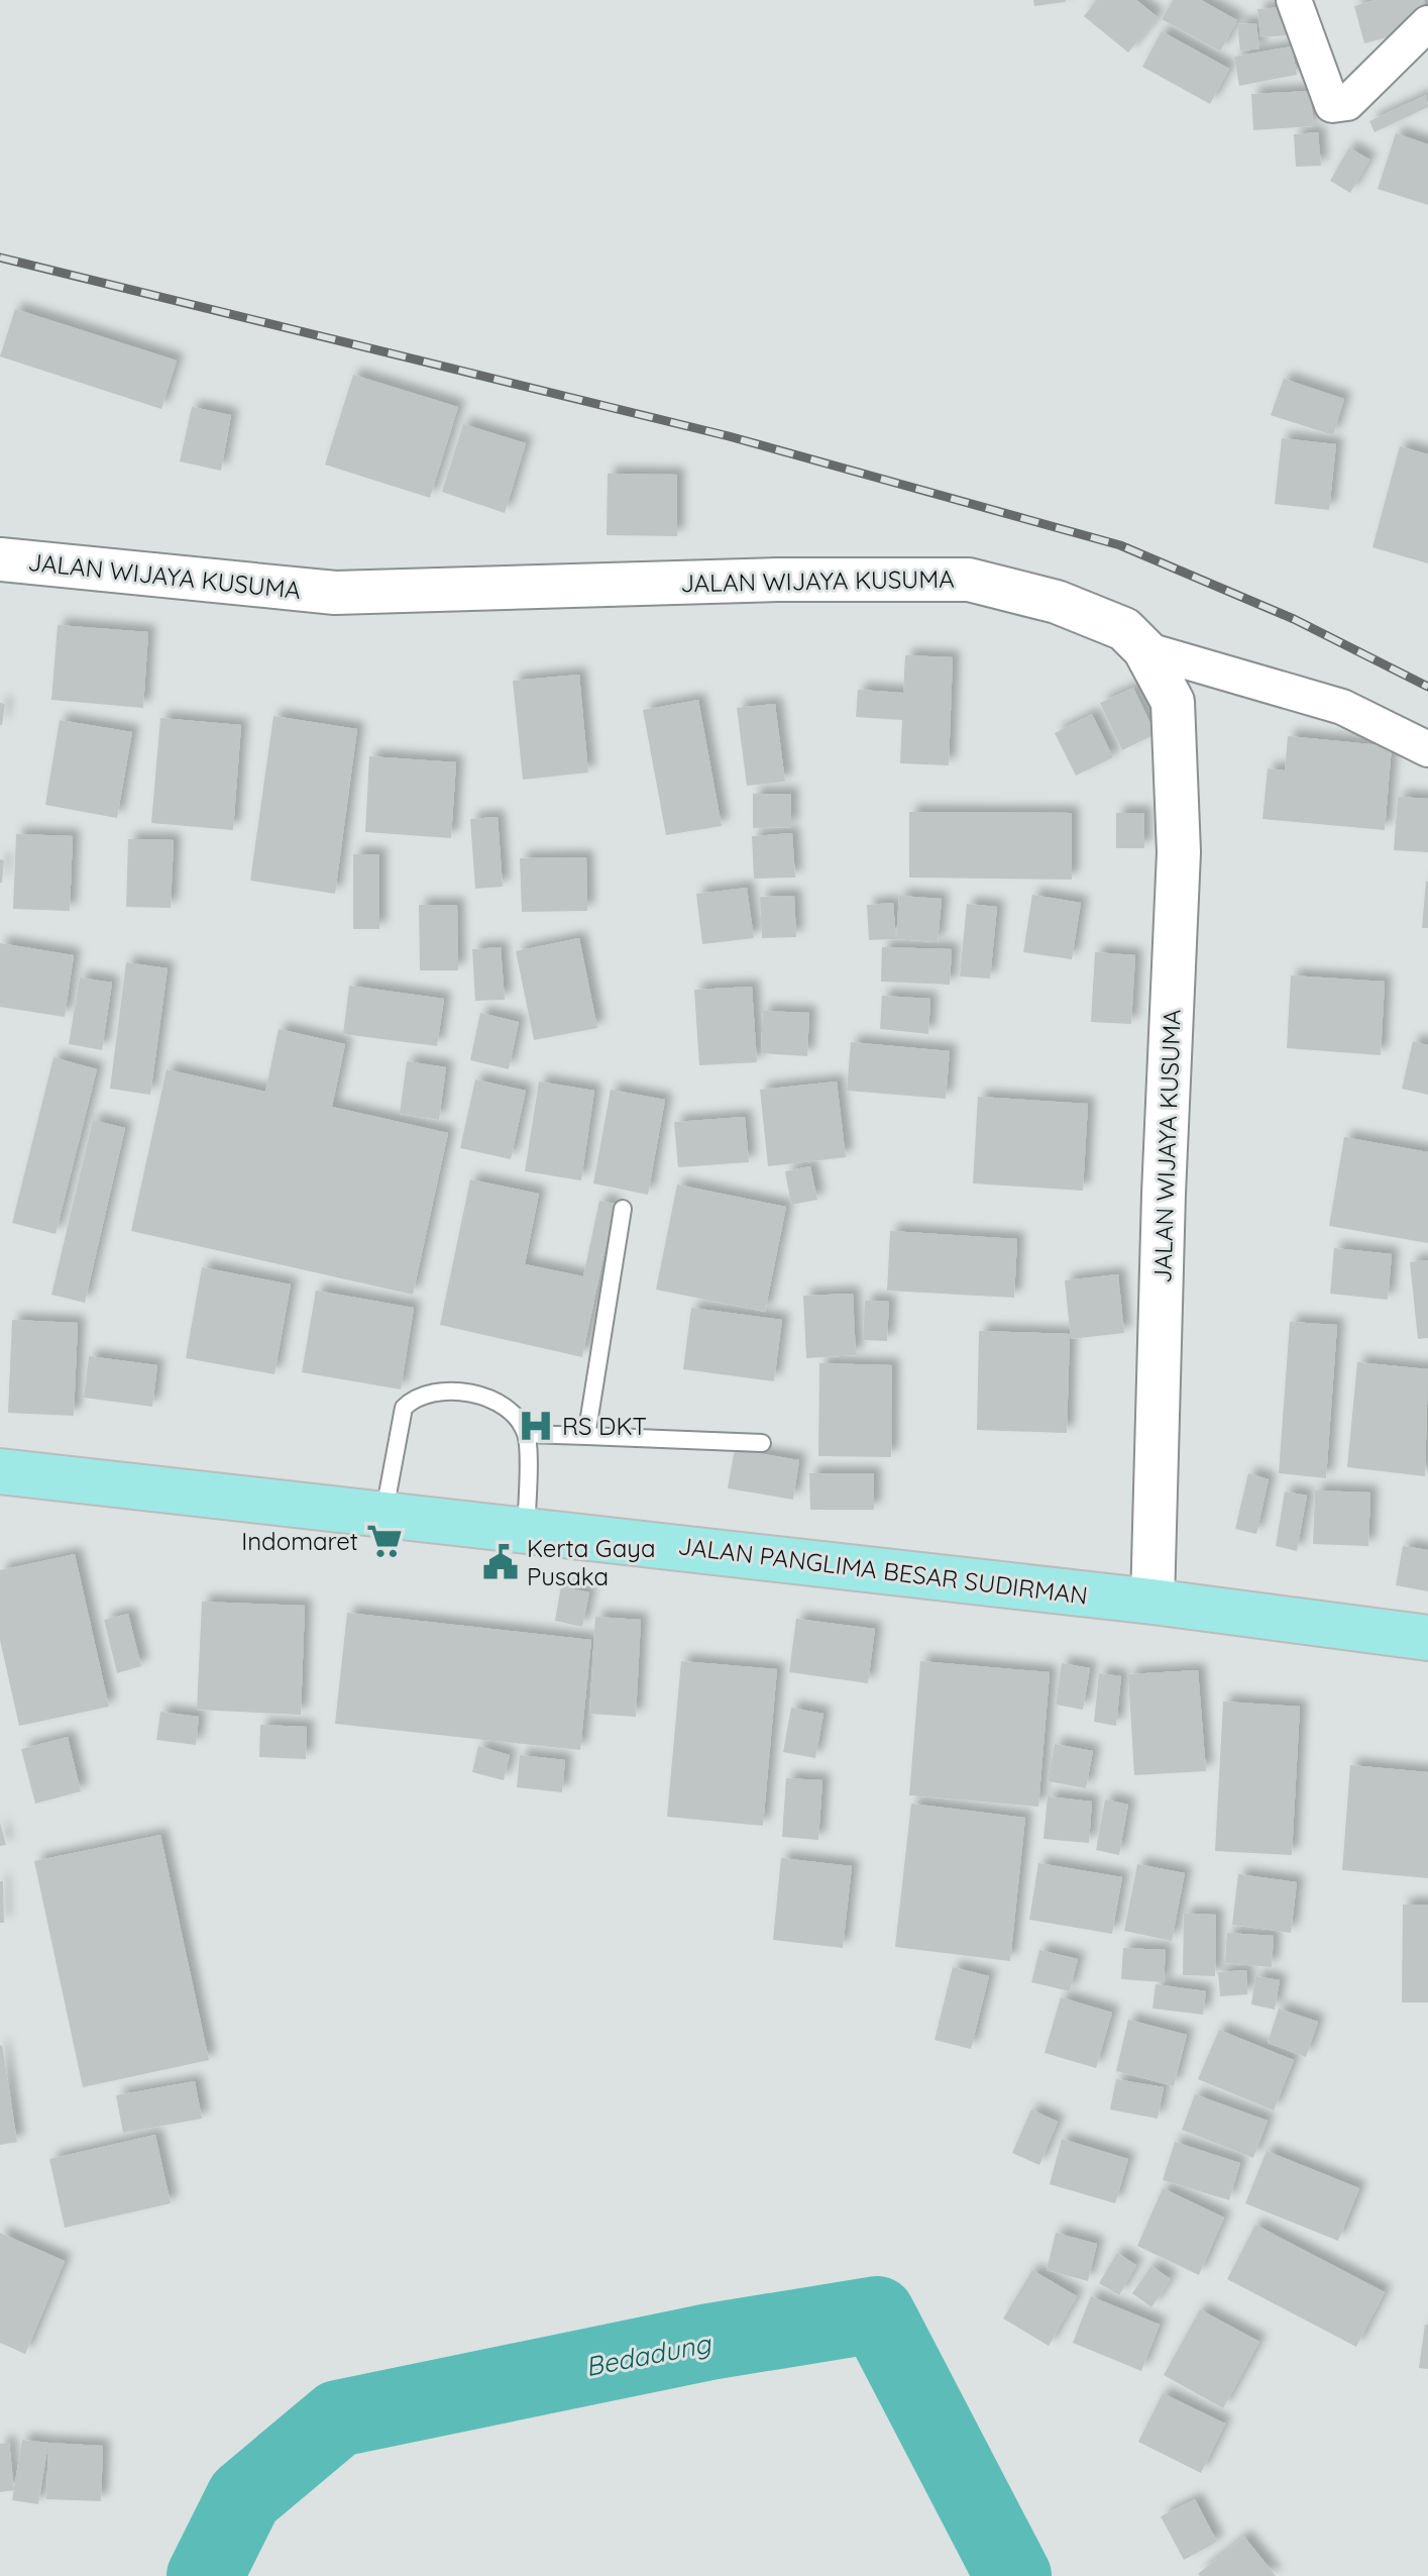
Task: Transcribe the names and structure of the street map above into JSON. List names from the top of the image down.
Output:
{
  "streets": {
    "main road": ["JALAN PANGLIMA BESAR SUDIRMAN"],
    "street": ["JALAN WIJAYA KUSUMA"]
  },
  "crossings": [
    ["JALAN WIJAYA KUSUMA", "JALAN PANGLIMA BESAR SUDIRMAN"]
  ],
  "water": ["Bedadung"],
  "places": {
    "hospital": ["RS DKT"],
    "supermarket": ["Indomaret"],
    "public building": ["Kerta Gaya Pusaka"]
  }
}
